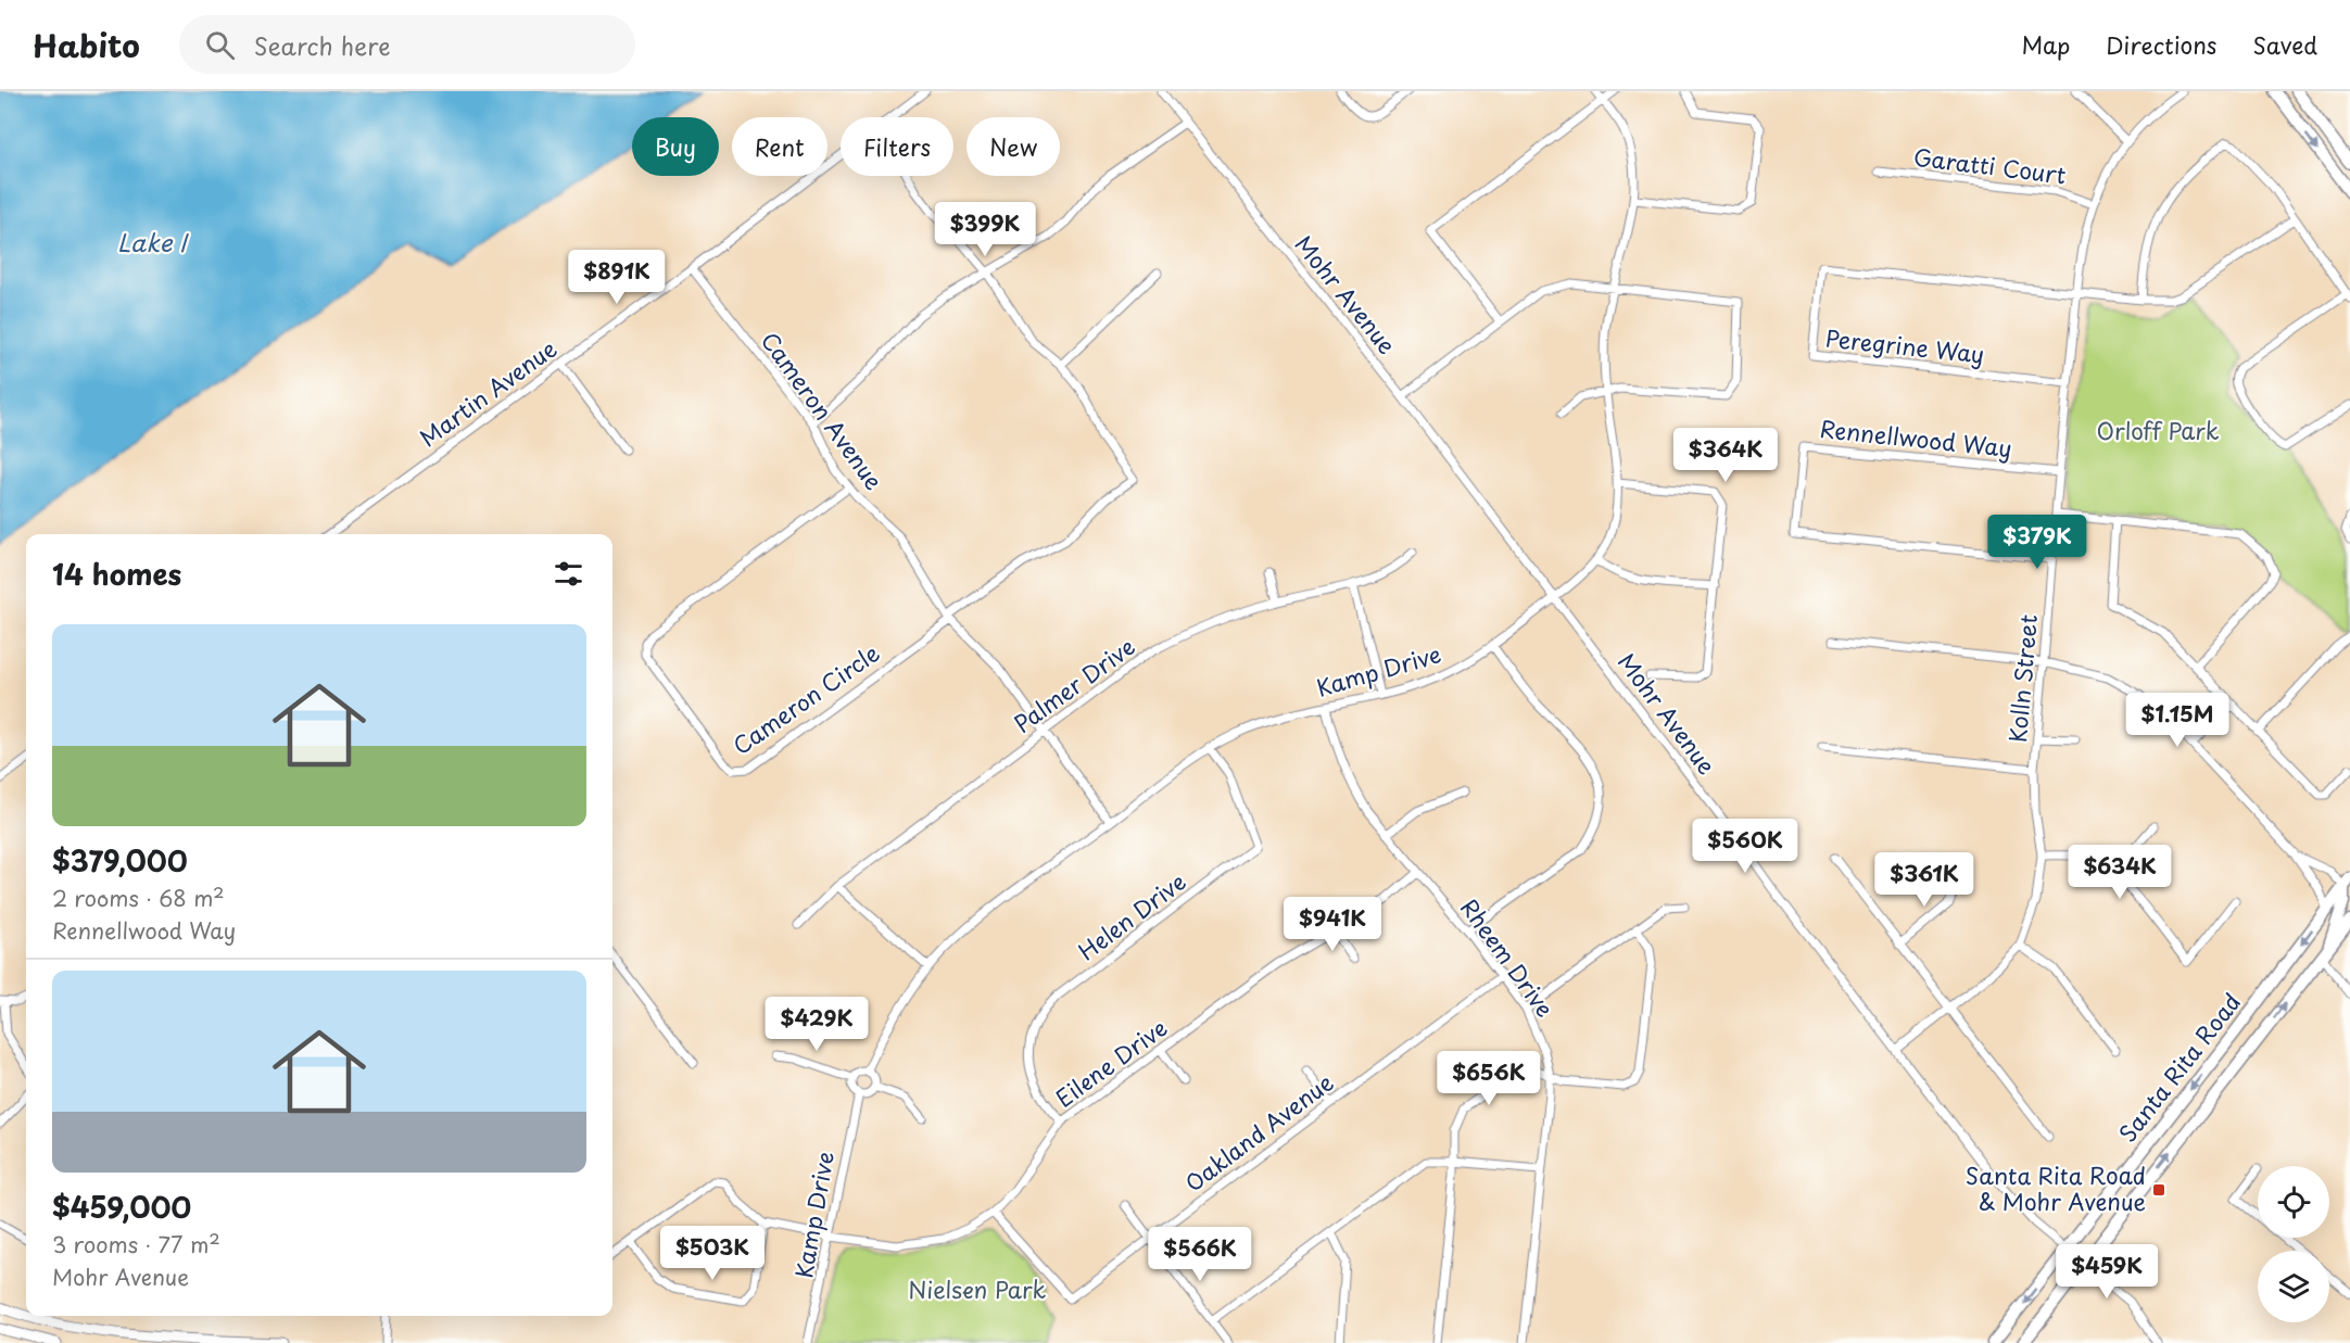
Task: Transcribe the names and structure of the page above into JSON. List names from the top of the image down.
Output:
{
  "streets": {
    "main road": ["Santa Rita Road"],
    "street": [
      "Garatti Court",
      "Mohr Avenue",
      "Peregrine Way",
      "Martin Avenue",
      "Cameron Avenue",
      "Rennellwood Way",
      "Kamp Drive",
      "Kolln Street",
      "Palmer Drive",
      "Cameron Circle",
      "Helen Drive",
      "Rheem Drive",
      "Eilene Drive",
      "Oakland Avenue"
    ]
  },
  "crossings": [
    ["Garatti Court", "Kolln Street"],
    ["Mohr Avenue", "Kamp Drive"],
    ["Mohr Avenue", "Kolln Street"],
    ["Mohr Avenue", "Santa Rita Road"],
    ["Peregrine Way", "Kolln Street"],
    ["Martin Avenue", "Cameron Avenue"],
    ["Cameron Avenue", "Kamp Drive"],
    ["Cameron Avenue", "Palmer Drive"],
    ["Cameron Avenue", "Cameron Circle"],
    ["Rennellwood Way", "Kolln Street"],
    ["Kamp Drive", "Helen Drive"],
    ["Kamp Drive", "Rheem Drive"],
    ["Kamp Drive", "Eilene Drive"],
    ["Helen Drive", "Eilene Drive"],
    ["Rheem Drive", "Eilene Drive"],
    ["Rheem Drive", "Oakland Avenue"],
    ["Eilene Drive", "Oakland Avenue"]
  ],
  "water": ["Lake I"],
  "parks": ["Orloff Park", "Nielsen Park"],
  "places": {
    "transit": ["Santa Rita Road & Mohr Avenue"]
  },
  "page": {
    "header": "Habito",
    "search": "Search here",
    "nav": ["Map", "Directions", "Saved"],
    "chip": [
      "Buy",
      "Rent",
      "Filters",
      "New"
    ],
    "price": [
      "$399K",
      "$891K",
      "$364K",
      "$379K",
      "$1.15M",
      "$560K",
      "$634K",
      "$361K",
      "$941K",
      "$429K",
      "$656K",
      "$503K",
      "$566K",
      "$459K"
    ],
    "heading": "14 homes",
    "list": [
      {
        "name": "$379,000",
        "note": "2 rooms · 68 m² · Rennellwood Way"
      },
      {
        "name": "$459,000",
        "note": "3 rooms · 77 m² · Mohr Avenue"
      }
    ]
  }
}
